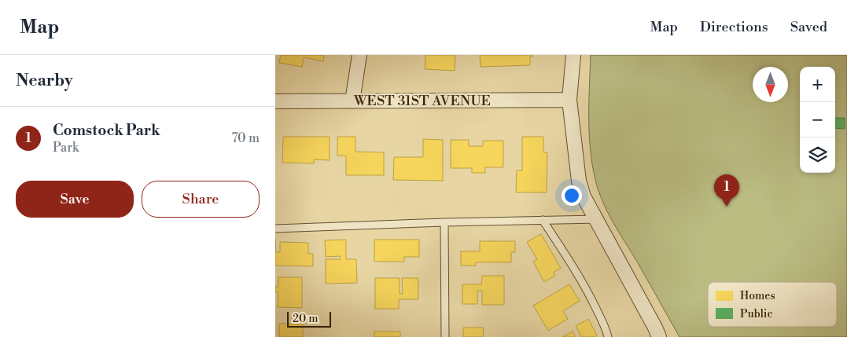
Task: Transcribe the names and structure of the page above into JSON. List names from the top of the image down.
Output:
{
  "streets": {
    "street": ["WEST 31ST AVENUE"]
  },
  "legend": ["Homes", "Public"],
  "scale_bar": "20 m",
  "north": "bottom",
  "page": {
    "header": "Map",
    "nav": ["Map", "Directions", "Saved"],
    "heading": "Nearby",
    "map_buttons": ["+", "−"],
    "list": [
      {
        "mark": "1",
        "name": "Comstock Park",
        "note": "Park",
        "value": "70 m"
      }
    ],
    "buttons": ["Save", "Share"],
    "pins": "1",
    "scale": "20 m"
  }
}
